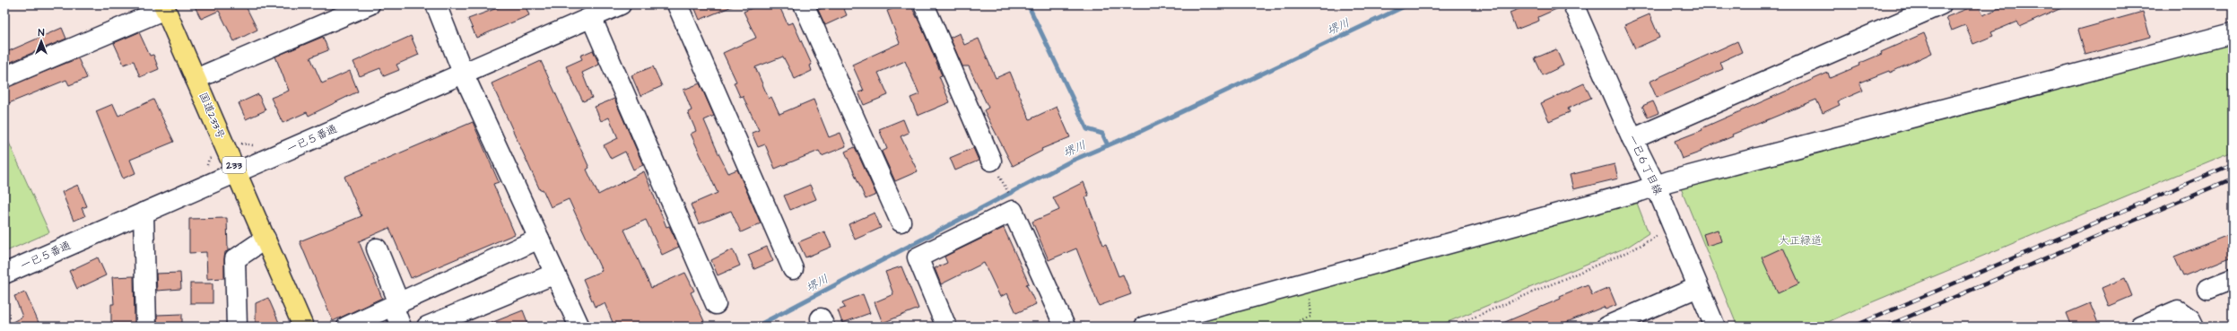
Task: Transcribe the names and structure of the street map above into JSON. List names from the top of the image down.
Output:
{
  "streets": {
    "highway": ["国道233号", "233"],
    "street": ["一已５番通", "一已６丁目線"]
  },
  "crossings": [
    ["国道233号", "一已５番通"]
  ],
  "water": ["堺川"],
  "parks": ["大正緑道"],
  "north": "top"
}
